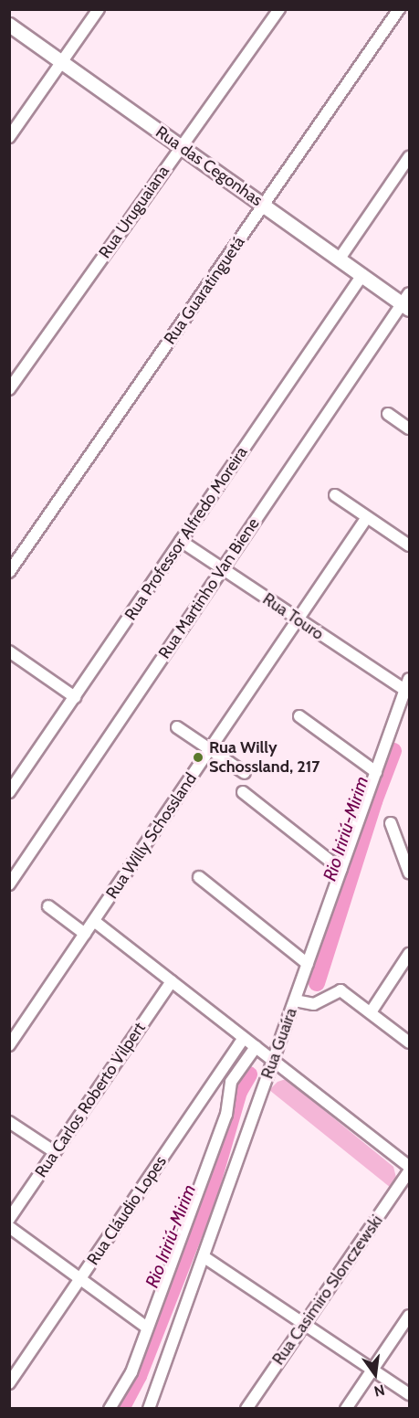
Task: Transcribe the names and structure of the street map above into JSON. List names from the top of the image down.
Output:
{
  "streets": {
    "main road": ["Rua das Cegonhas"],
    "street": [
      "Rua Uruguaiana",
      "Rua Guaratinguetá",
      "Rua Professor Alfredo Moreira",
      "Rua Martinho Van Biene",
      "Rua Touro",
      "Rua Willy Schossland",
      "Rua Guaíra",
      "Rua Carlos Roberto Vilpert",
      "Rua Cláudio Lopes",
      "Rua Casimiro Slonczewski"
    ]
  },
  "crossings": [
    ["Rua das Cegonhas", "Rua Uruguaiana"],
    ["Rua das Cegonhas", "Rua Guaratinguetá"],
    ["Rua das Cegonhas", "Rua Professor Alfredo Moreira"],
    ["Rua das Cegonhas", "Rua Martinho Van Biene"],
    ["Rua Professor Alfredo Moreira", "Rua Touro"],
    ["Rua Martinho Van Biene", "Rua Touro"],
    ["Rua Touro", "Rua Willy Schossland"],
    ["Rua Touro", "Rua Guaíra"]
  ],
  "water": ["Rio Iririú-Mirim"],
  "places": ["Rua Willy Schossland, 217"],
  "north": "bottom"
}
